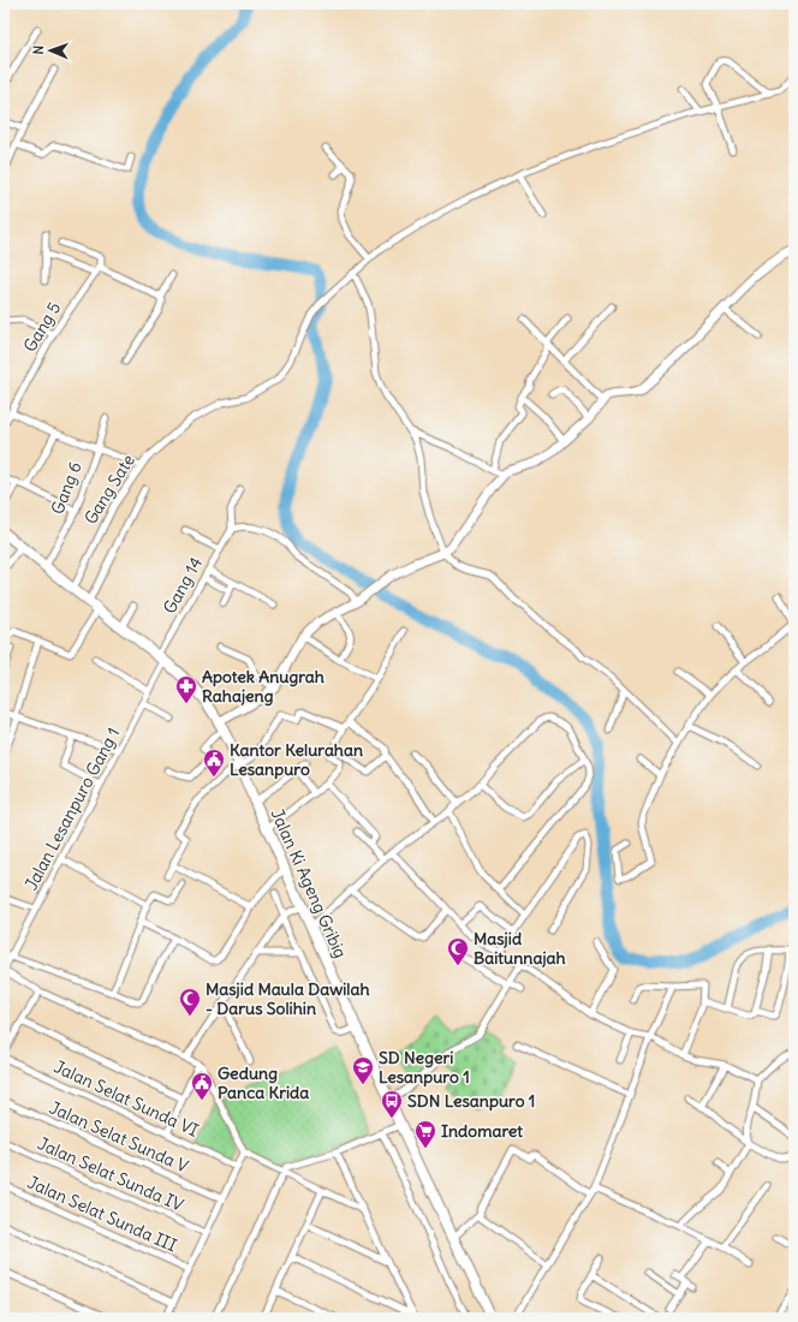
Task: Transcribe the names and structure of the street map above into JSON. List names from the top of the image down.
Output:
{
  "streets": {
    "main road": ["Jalan Ki Ageng Gribig"],
    "street": [
      "Gang 5",
      "Gang 6",
      "Gang Sate",
      "Gang 14",
      "Jalan Lesanpuro Gang 1",
      "Jalan Selat Sunda VI",
      "Jalan Selat Sunda V",
      "Jalan Selat Sunda IV",
      "Jalan Selat Sunda III"
    ]
  },
  "crossings": [
    ["Gang 6", "Jalan Ki Ageng Gribig"],
    ["Gang Sate", "Jalan Ki Ageng Gribig"],
    ["Gang 14", "Jalan Lesanpuro Gang 1"],
    ["Gang 14", "Jalan Ki Ageng Gribig"],
    ["Jalan Lesanpuro Gang 1", "Jalan Ki Ageng Gribig"]
  ],
  "places": {
    "pharmacy": ["Apotek Anugrah Rahajeng"],
    "public building": ["Kantor Kelurahan Lesanpuro", "Gedung Panca Krida"],
    "mosque": ["Masjid Baitunnajah", "Masjid Maula Dawilah - Darus Solihin"],
    "school or university": ["SD Negeri Lesanpuro 1"],
    "bus stop": ["SDN Lesanpuro 1"],
    "supermarket": ["Indomaret"]
  },
  "north": "left"
}
